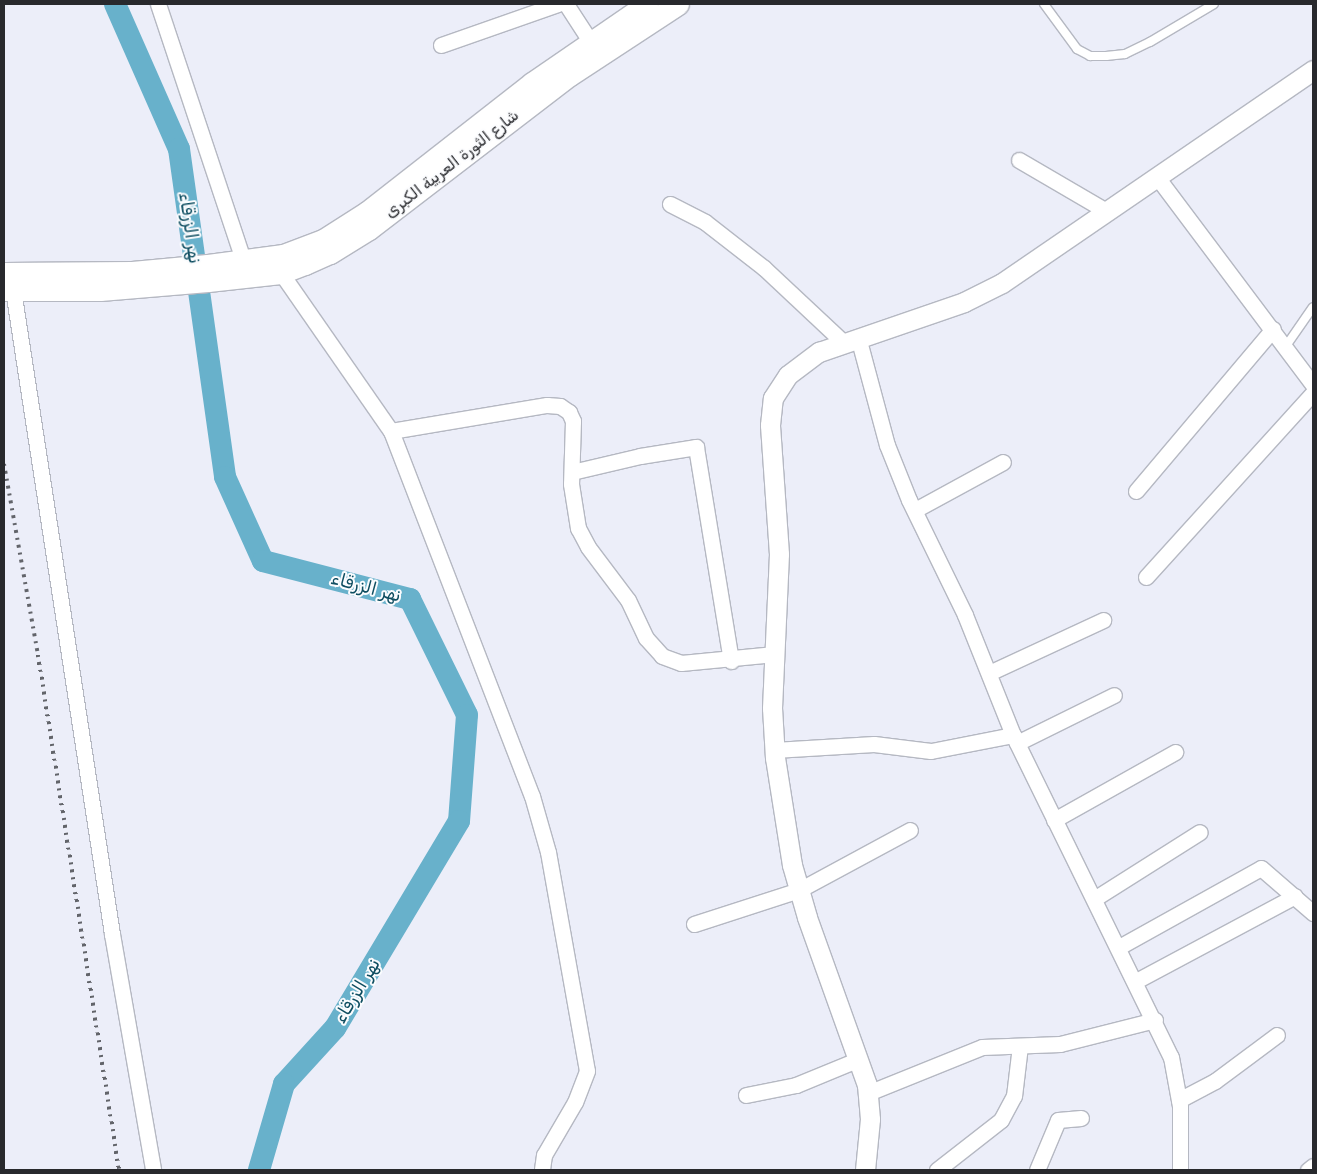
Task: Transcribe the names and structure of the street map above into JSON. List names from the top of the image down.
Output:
{
  "streets": {
    "main road": ["شارع الثورة العربية الكبرى"]
  },
  "water": ["نهر الزرقاء"]
}
